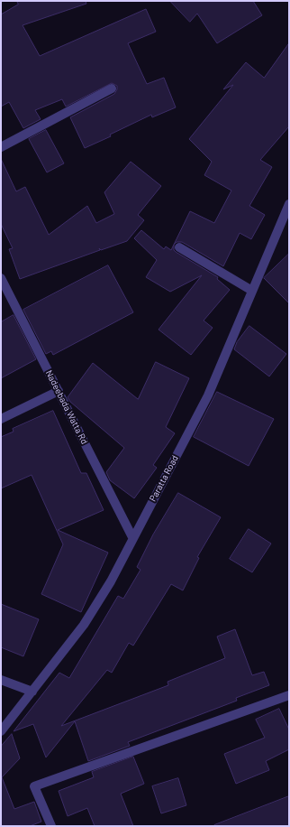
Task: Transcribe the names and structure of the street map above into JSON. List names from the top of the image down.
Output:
{
  "streets": {
    "street": ["Nadeebada Watta Rd", "Paratta Road"]
  },
  "crossings": [
    ["Nadeebada Watta Rd", "Paratta Road"]
  ]
}
